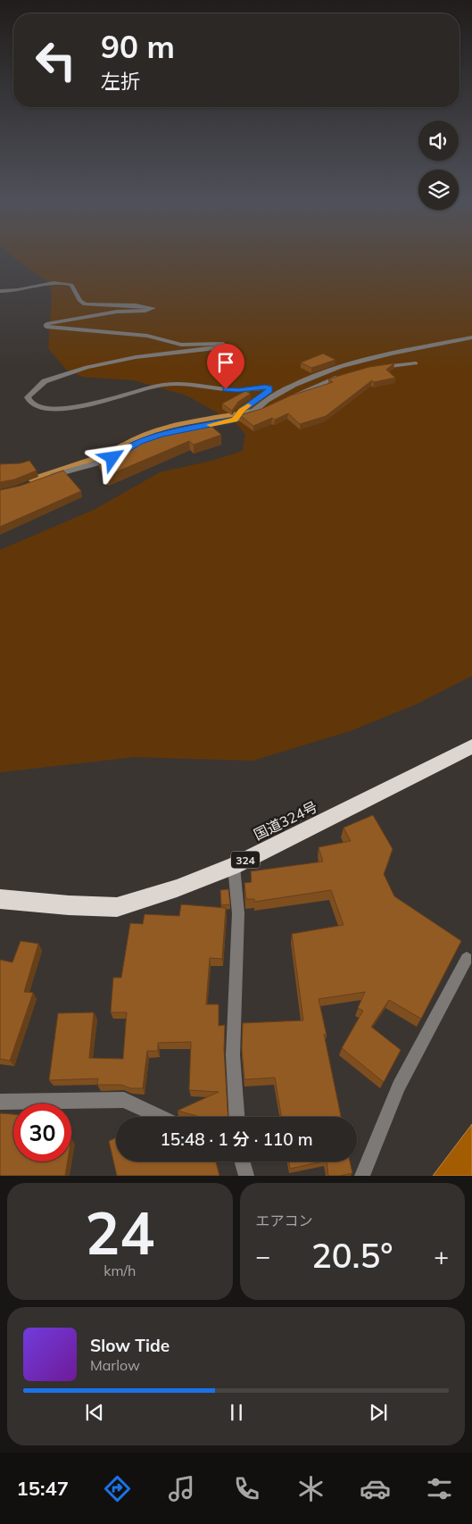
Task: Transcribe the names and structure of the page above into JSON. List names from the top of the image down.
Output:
{
  "streets": {
    "highway": ["国道324号", "324"]
  },
  "page": {
    "turn": ["90 m", "左折"],
    "limit": "30",
    "trip": "15:48 · 1 分 · 110 m",
    "tile": [
      ["24", "km/h"],
      "エアコン"
    ],
    "heat": ["−", "20.5°", "+"],
    "song": ["Slow Tide", "Marlow"],
    "tabs": "15:47"
  }
}
